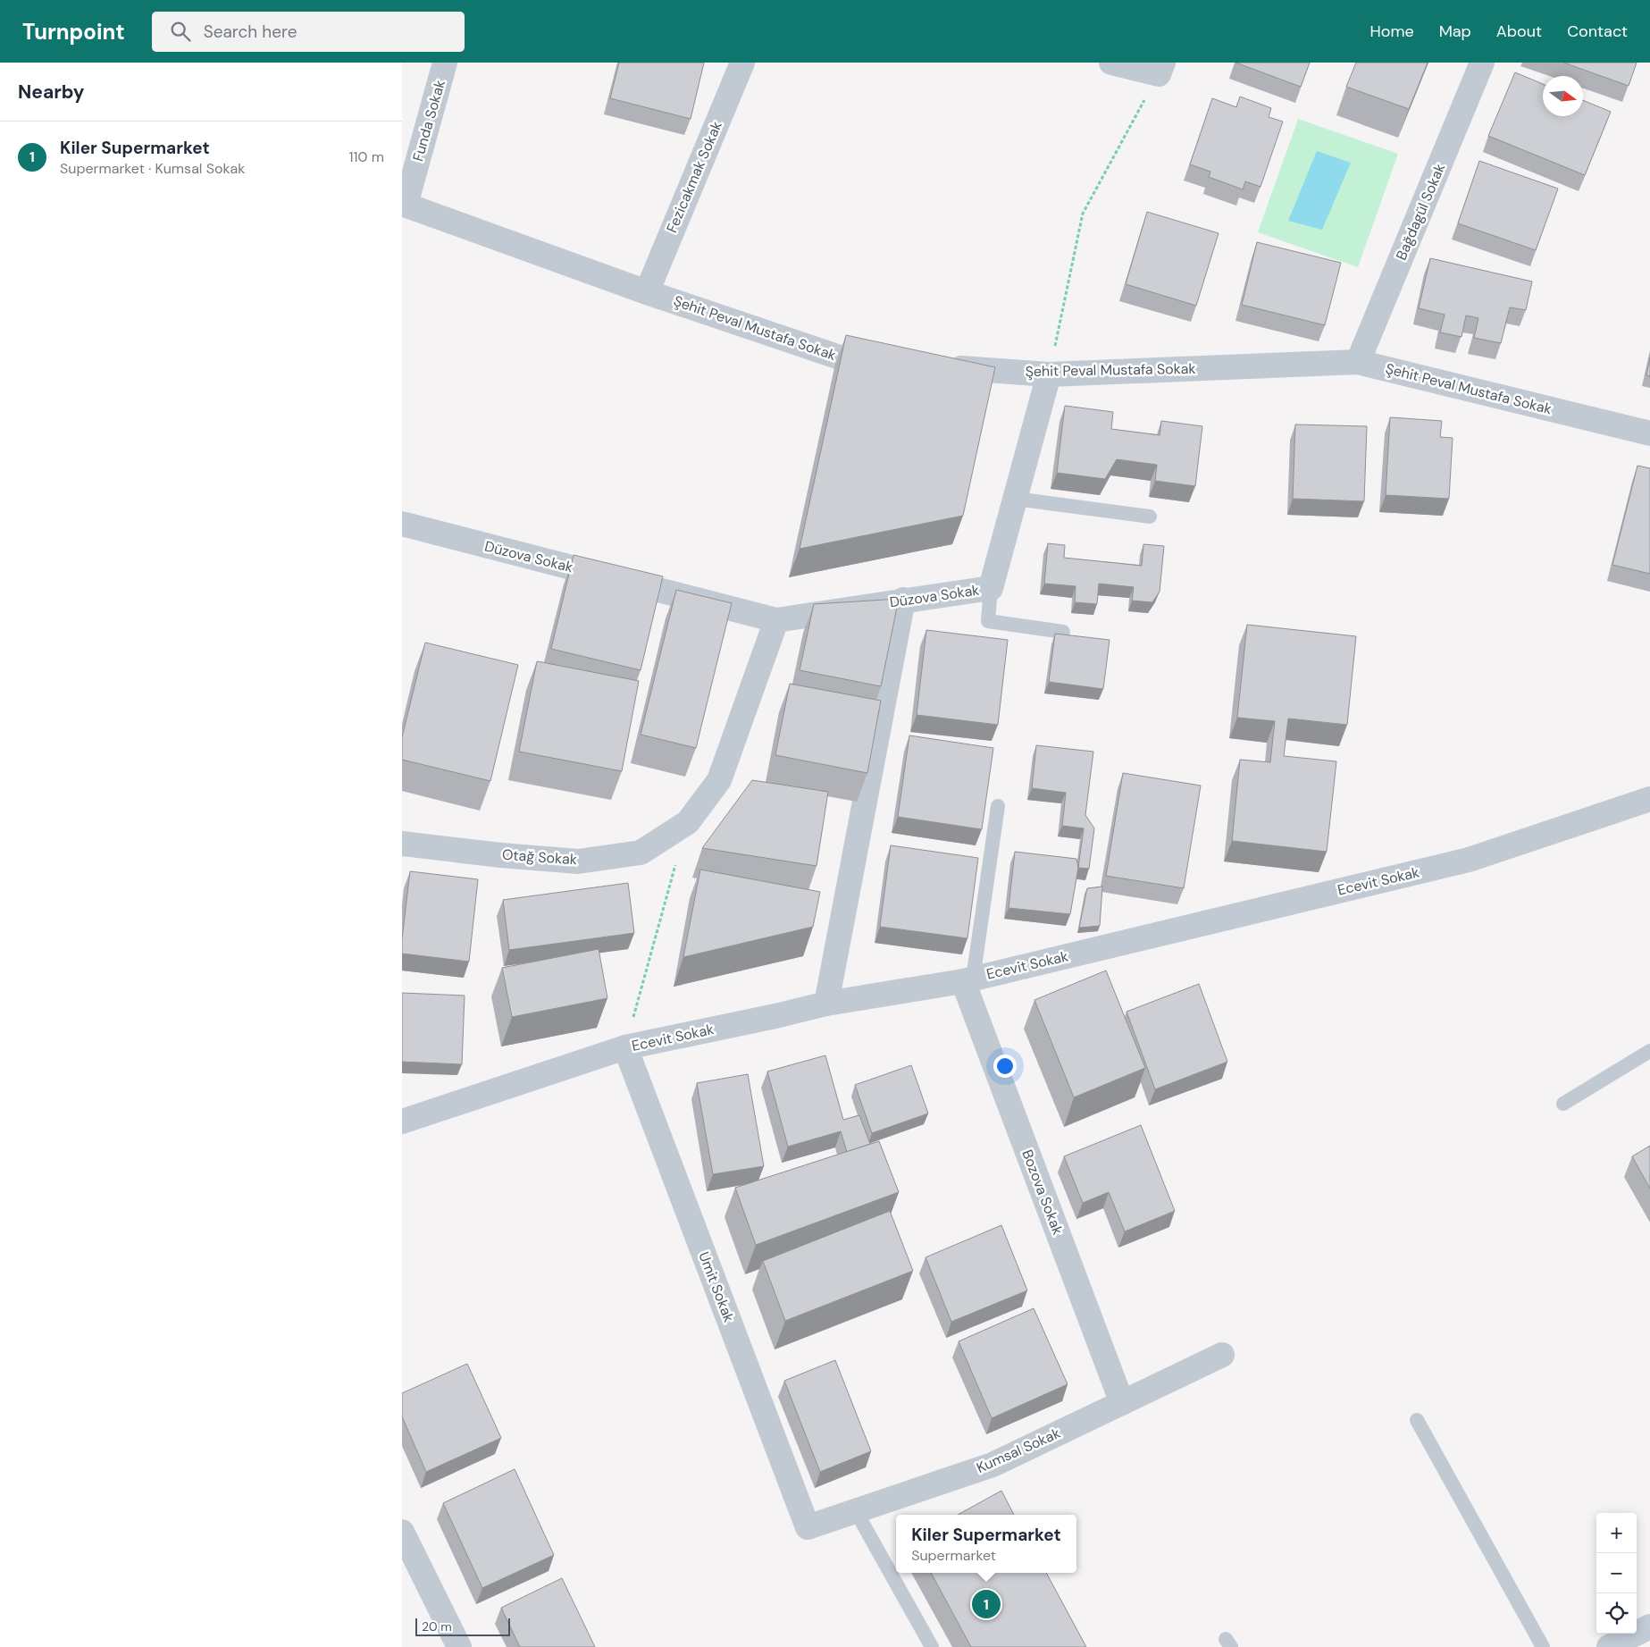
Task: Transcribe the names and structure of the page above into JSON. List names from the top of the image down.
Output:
{
  "streets": {
    "street": [
      "Funda Sokak",
      "Fezicakmak Sokak",
      "Bağdagül Sokak",
      "Şehit Peval Mustafa Sokak",
      "Düzova Sokak",
      "Otağ Sokak",
      "Ecevit Sokak",
      "Bozova Sokak",
      "Umit Sokak",
      "Kumsal Sokak"
    ]
  },
  "crossings": [
    ["Funda Sokak", "Şehit Peval Mustafa Sokak"],
    ["Fezicakmak Sokak", "Şehit Peval Mustafa Sokak"],
    ["Bağdagül Sokak", "Şehit Peval Mustafa Sokak"],
    ["Şehit Peval Mustafa Sokak", "Düzova Sokak"],
    ["Düzova Sokak", "Otağ Sokak"],
    ["Ecevit Sokak", "Bozova Sokak"],
    ["Ecevit Sokak", "Umit Sokak"],
    ["Bozova Sokak", "Kumsal Sokak"],
    ["Umit Sokak", "Kumsal Sokak"]
  ],
  "scale_bar": "20 m",
  "north": "right",
  "page": {
    "header": "Turnpoint",
    "search": "Search here",
    "nav": [
      "Home",
      "Map",
      "About",
      "Contact"
    ],
    "heading": "Nearby",
    "list": [
      {
        "mark": "1",
        "name": "Kiler Supermarket",
        "note": "Supermarket · Kumsal Sokak",
        "value": "110 m"
      }
    ],
    "map_buttons": ["+", "−"],
    "popup": ["Kiler Supermarket", "Supermarket"],
    "pins": "1",
    "scale": "20 m"
  }
}
